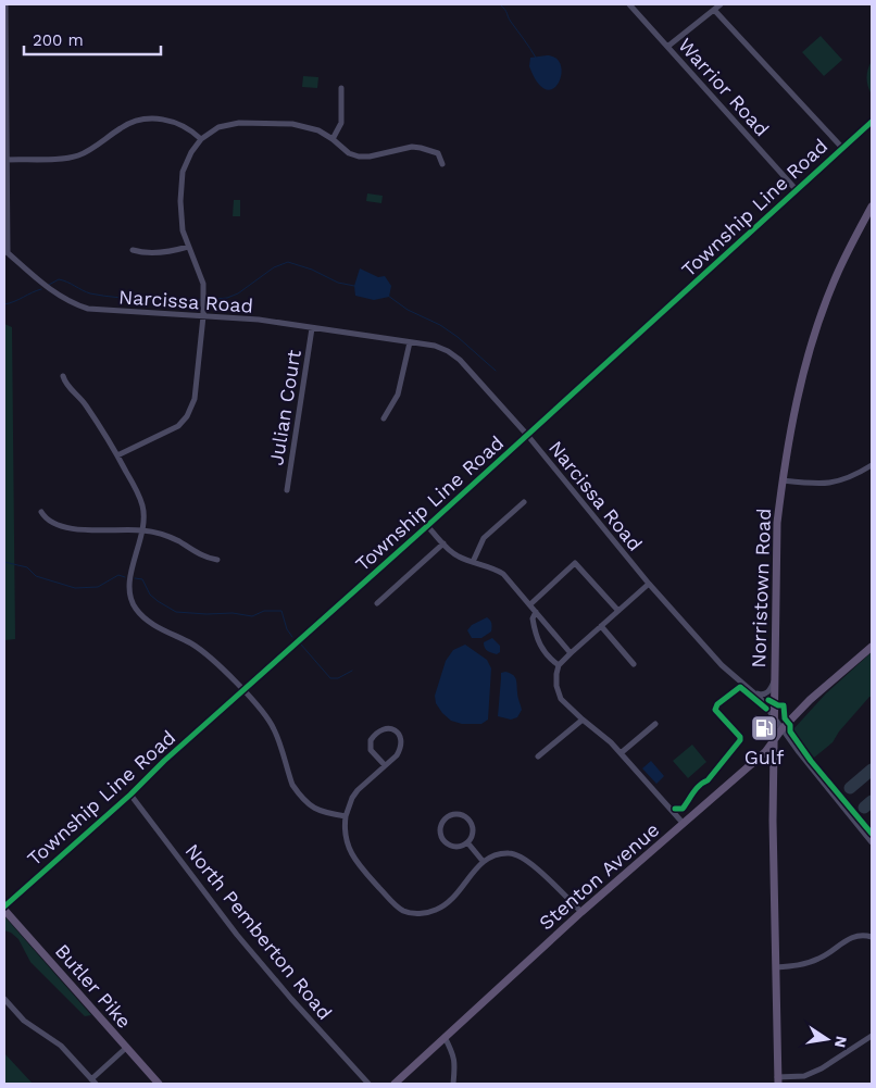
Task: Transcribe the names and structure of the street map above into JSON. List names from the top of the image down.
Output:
{
  "streets": {
    "main road": ["Norristown Road", "Stenton Avenue", "Butler Pike"],
    "street": [
      "Warrior Road",
      "Township Line Road",
      "Narcissa Road",
      "Julian Court",
      "North Pemberton Road"
    ]
  },
  "crossings": [
    ["Warrior Road", "Township Line Road"],
    ["Township Line Road", "Narcissa Road"],
    ["Township Line Road", "North Pemberton Road"],
    ["Township Line Road", "Butler Pike"],
    ["Narcissa Road", "Julian Court"],
    ["Narcissa Road", "Norristown Road"],
    ["Narcissa Road", "Stenton Avenue"],
    ["Norristown Road", "Stenton Avenue"]
  ],
  "places": {
    "fuel station": ["Gulf"]
  },
  "scale_bar": "200 m",
  "north": "right"
}
